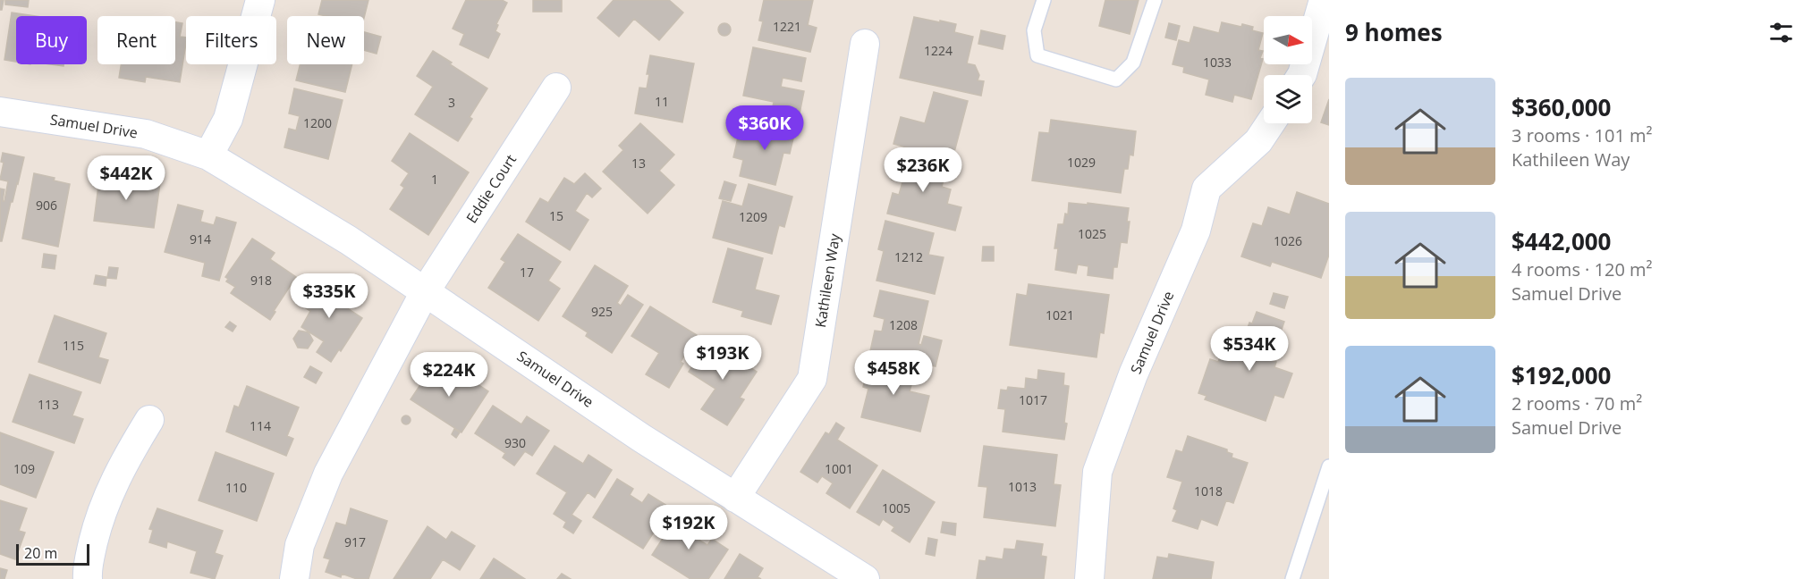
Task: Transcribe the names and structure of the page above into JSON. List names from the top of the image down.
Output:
{
  "streets": {
    "street": ["Samuel Drive", "Eddie Court", "Kathileen Way"]
  },
  "crossings": [
    ["Samuel Drive", "Eddie Court"],
    ["Samuel Drive", "Kathileen Way"]
  ],
  "house_numbers": [
    "1221",
    "1224",
    "1033",
    "11",
    "3",
    "1200",
    "1029",
    "13",
    "1",
    "906",
    "15",
    "1209",
    "1025",
    "914",
    "1026",
    "1212",
    "17",
    "918",
    "925",
    "1021",
    "1208",
    "115",
    "1017",
    "113",
    "114",
    "930",
    "109",
    "1001",
    "1013",
    "110",
    "1018",
    "1005",
    "917"
  ],
  "scale_bar": "20 m",
  "north": "right",
  "page": {
    "heading": "9 homes",
    "chip": [
      "Buy",
      "Rent",
      "Filters",
      "New"
    ],
    "list": [
      {
        "name": "$360,000",
        "note": "3 rooms · 101 m² · Kathileen Way"
      },
      {
        "name": "$442,000",
        "note": "4 rooms · 120 m² · Samuel Drive"
      },
      {
        "name": "$192,000",
        "note": "2 rooms · 70 m² · Samuel Drive"
      }
    ],
    "price": [
      "$360K",
      "$236K",
      "$442K",
      "$335K",
      "$534K",
      "$193K",
      "$458K",
      "$224K",
      "$192K"
    ],
    "scale": "20 m"
  }
}
